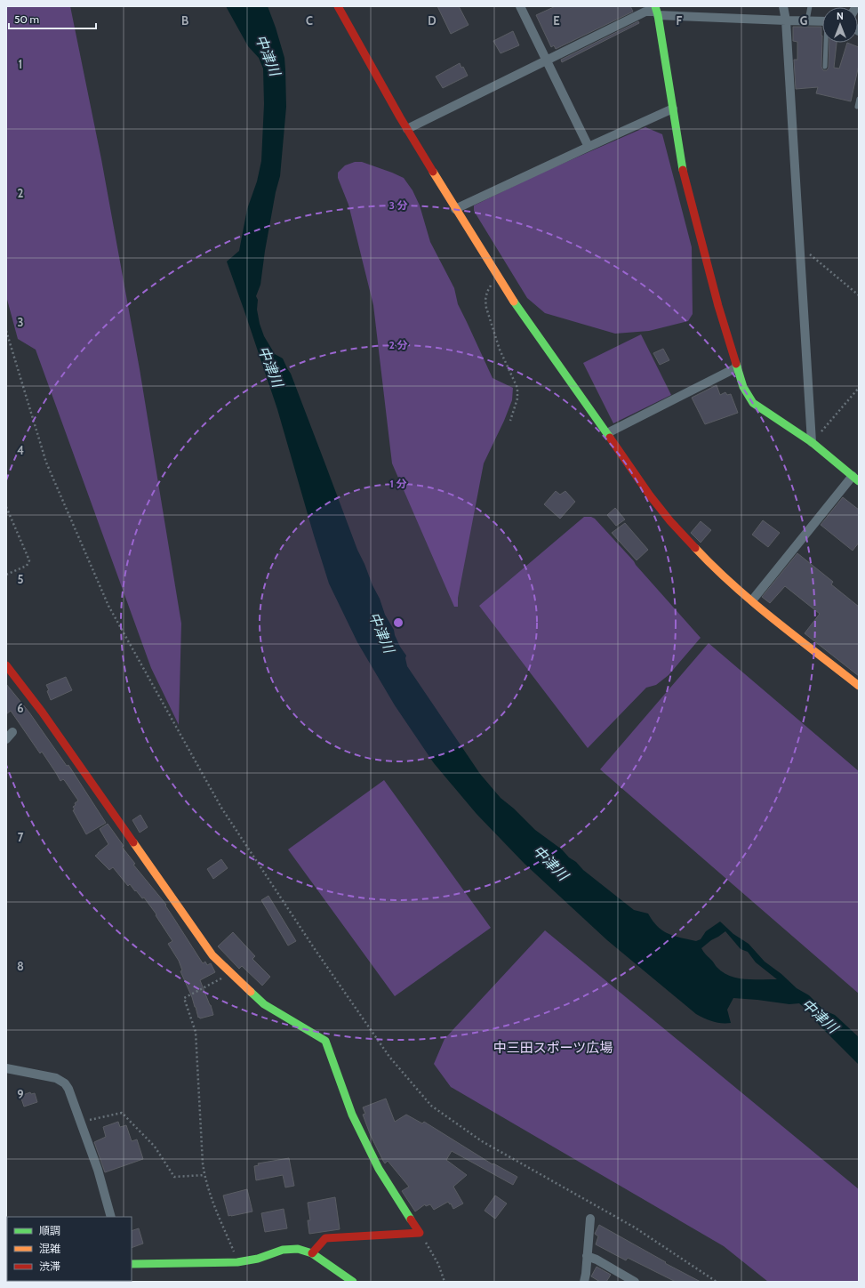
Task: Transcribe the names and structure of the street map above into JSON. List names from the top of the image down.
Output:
{
  "water": ["中津川"],
  "parks": ["中三田スポーツ広場"],
  "legend": ["順調", "混雑", "渋滞"],
  "scale_bar": "50 m",
  "north": "top",
  "grid": {
    "columns": [
      "B",
      "C",
      "D",
      "E",
      "F",
      "G"
    ],
    "rows": [
      "1",
      "2",
      "3",
      "4",
      "5",
      "6",
      "7",
      "8",
      "9"
    ]
  },
  "rings": ["3 分", "2 分", "1 分"]
}
